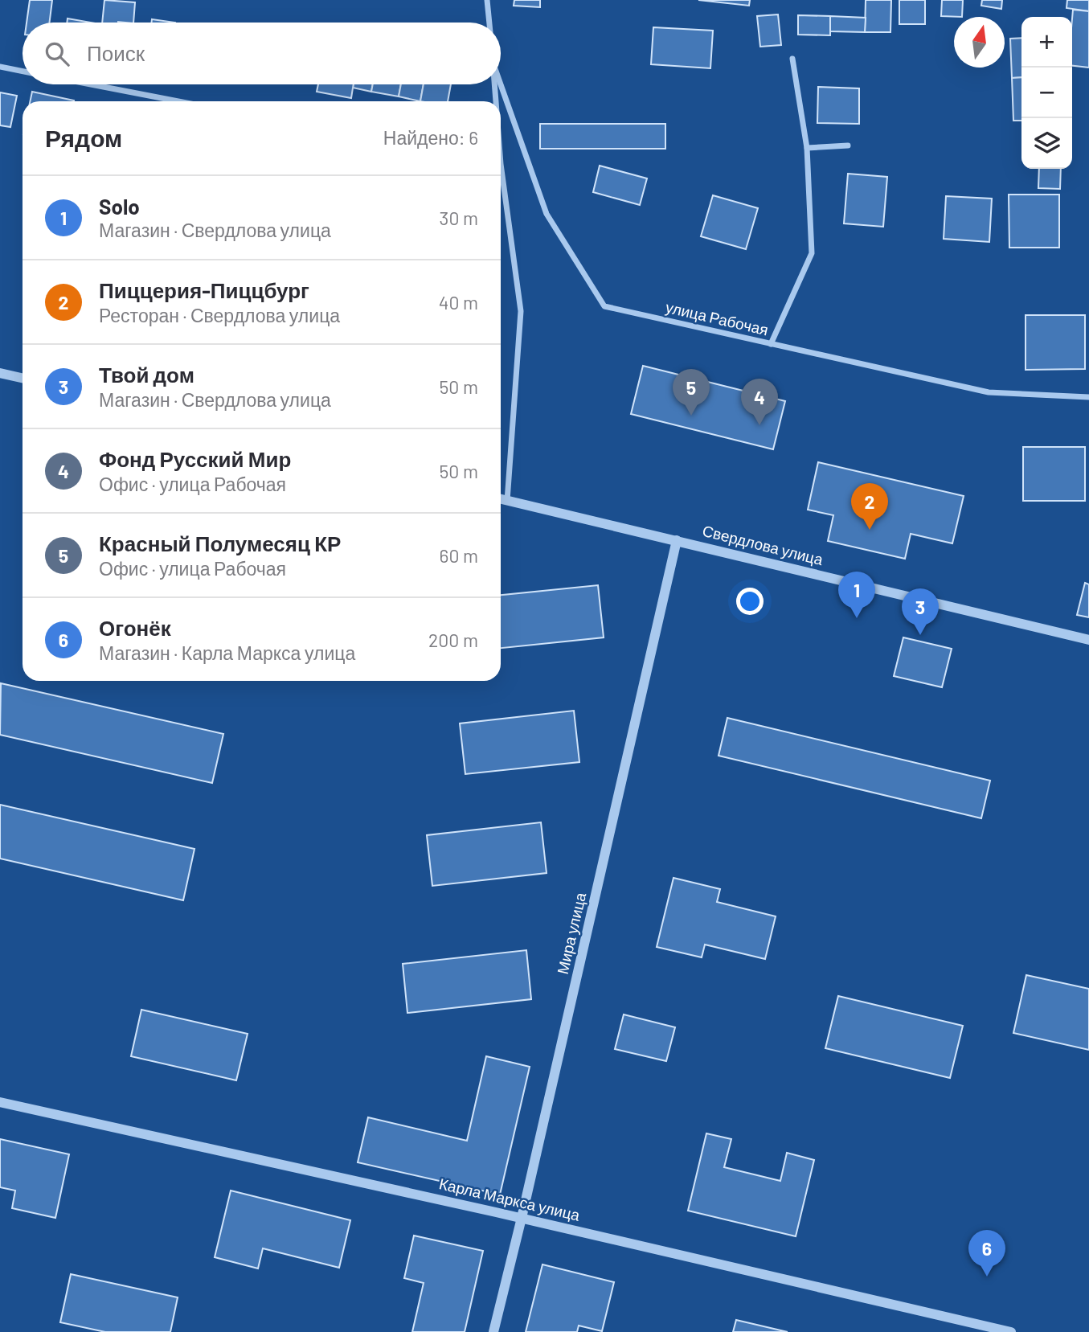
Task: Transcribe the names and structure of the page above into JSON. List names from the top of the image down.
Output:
{
  "streets": {
    "street": [
      "улица Рабочая",
      "Свердлова улица",
      "Мира улица",
      "Карла Маркса улица"
    ]
  },
  "crossings": [
    ["Свердлова улица", "Мира улица"],
    ["Мира улица", "Карла Маркса улица"]
  ],
  "north": "top",
  "page": {
    "map_buttons": ["+", "−"],
    "search": "Поиск",
    "heading": ["Рядом", "Найдено: 6"],
    "list": [
      {
        "mark": "1",
        "name": "Solo",
        "note": "Магазин · Свердлова улица",
        "value": "30 m"
      },
      {
        "mark": "2",
        "name": "Пиццерия-Пиццбург",
        "note": "Ресторан · Свердлова улица",
        "value": "40 m"
      },
      {
        "mark": "3",
        "name": "Твой дом",
        "note": "Магазин · Свердлова улица",
        "value": "50 m"
      },
      {
        "mark": "4",
        "name": "Фонд Русский Мир",
        "note": "Офис · улица Рабочая",
        "value": "50 m"
      },
      {
        "mark": "5",
        "name": "Красный Полумесяц КР",
        "note": "Офис · улица Рабочая",
        "value": "60 m"
      },
      {
        "mark": "6",
        "name": "Огонёк",
        "note": "Магазин · Карла Маркса улица",
        "value": "200 m"
      }
    ],
    "pins": [
      "5",
      "4",
      "2",
      "1",
      "3",
      "6"
    ]
  }
}
